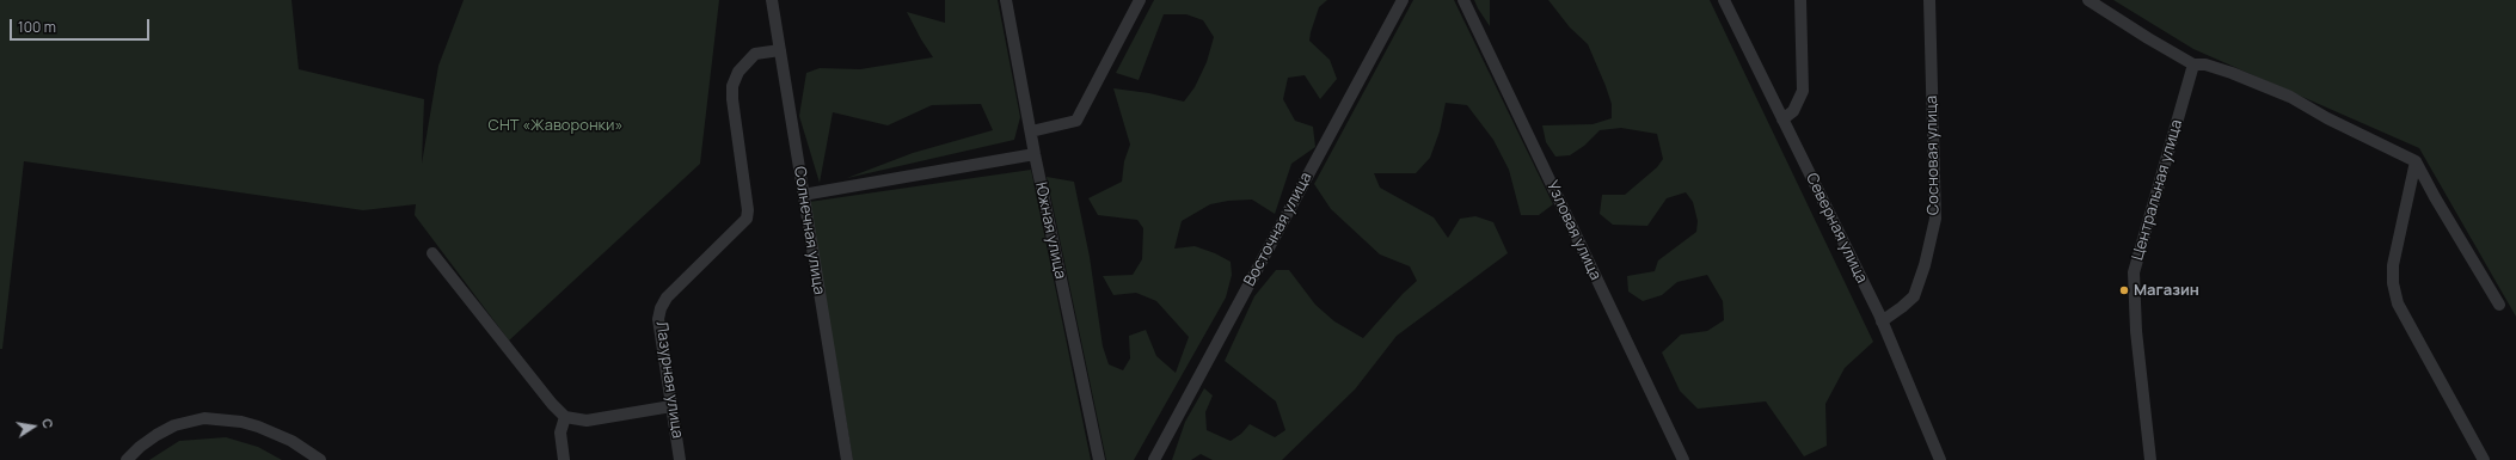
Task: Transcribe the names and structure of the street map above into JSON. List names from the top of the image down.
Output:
{
  "streets": {
    "street": [
      "Сосновая улица",
      "Центральная улица",
      "Северная улица",
      "Восточная улица",
      "Солнечная улица",
      "Южная улица",
      "Узловая улица",
      "Лазурная улица"
    ]
  },
  "crossings": [
    ["Сосновая улица", "Северная улица"],
    ["Солнечная улица", "Лазурная улица"]
  ],
  "parks": ["СНТ «Жаворонки»"],
  "places": ["Магазин"],
  "scale_bar": "100 m",
  "north": "right"
}
